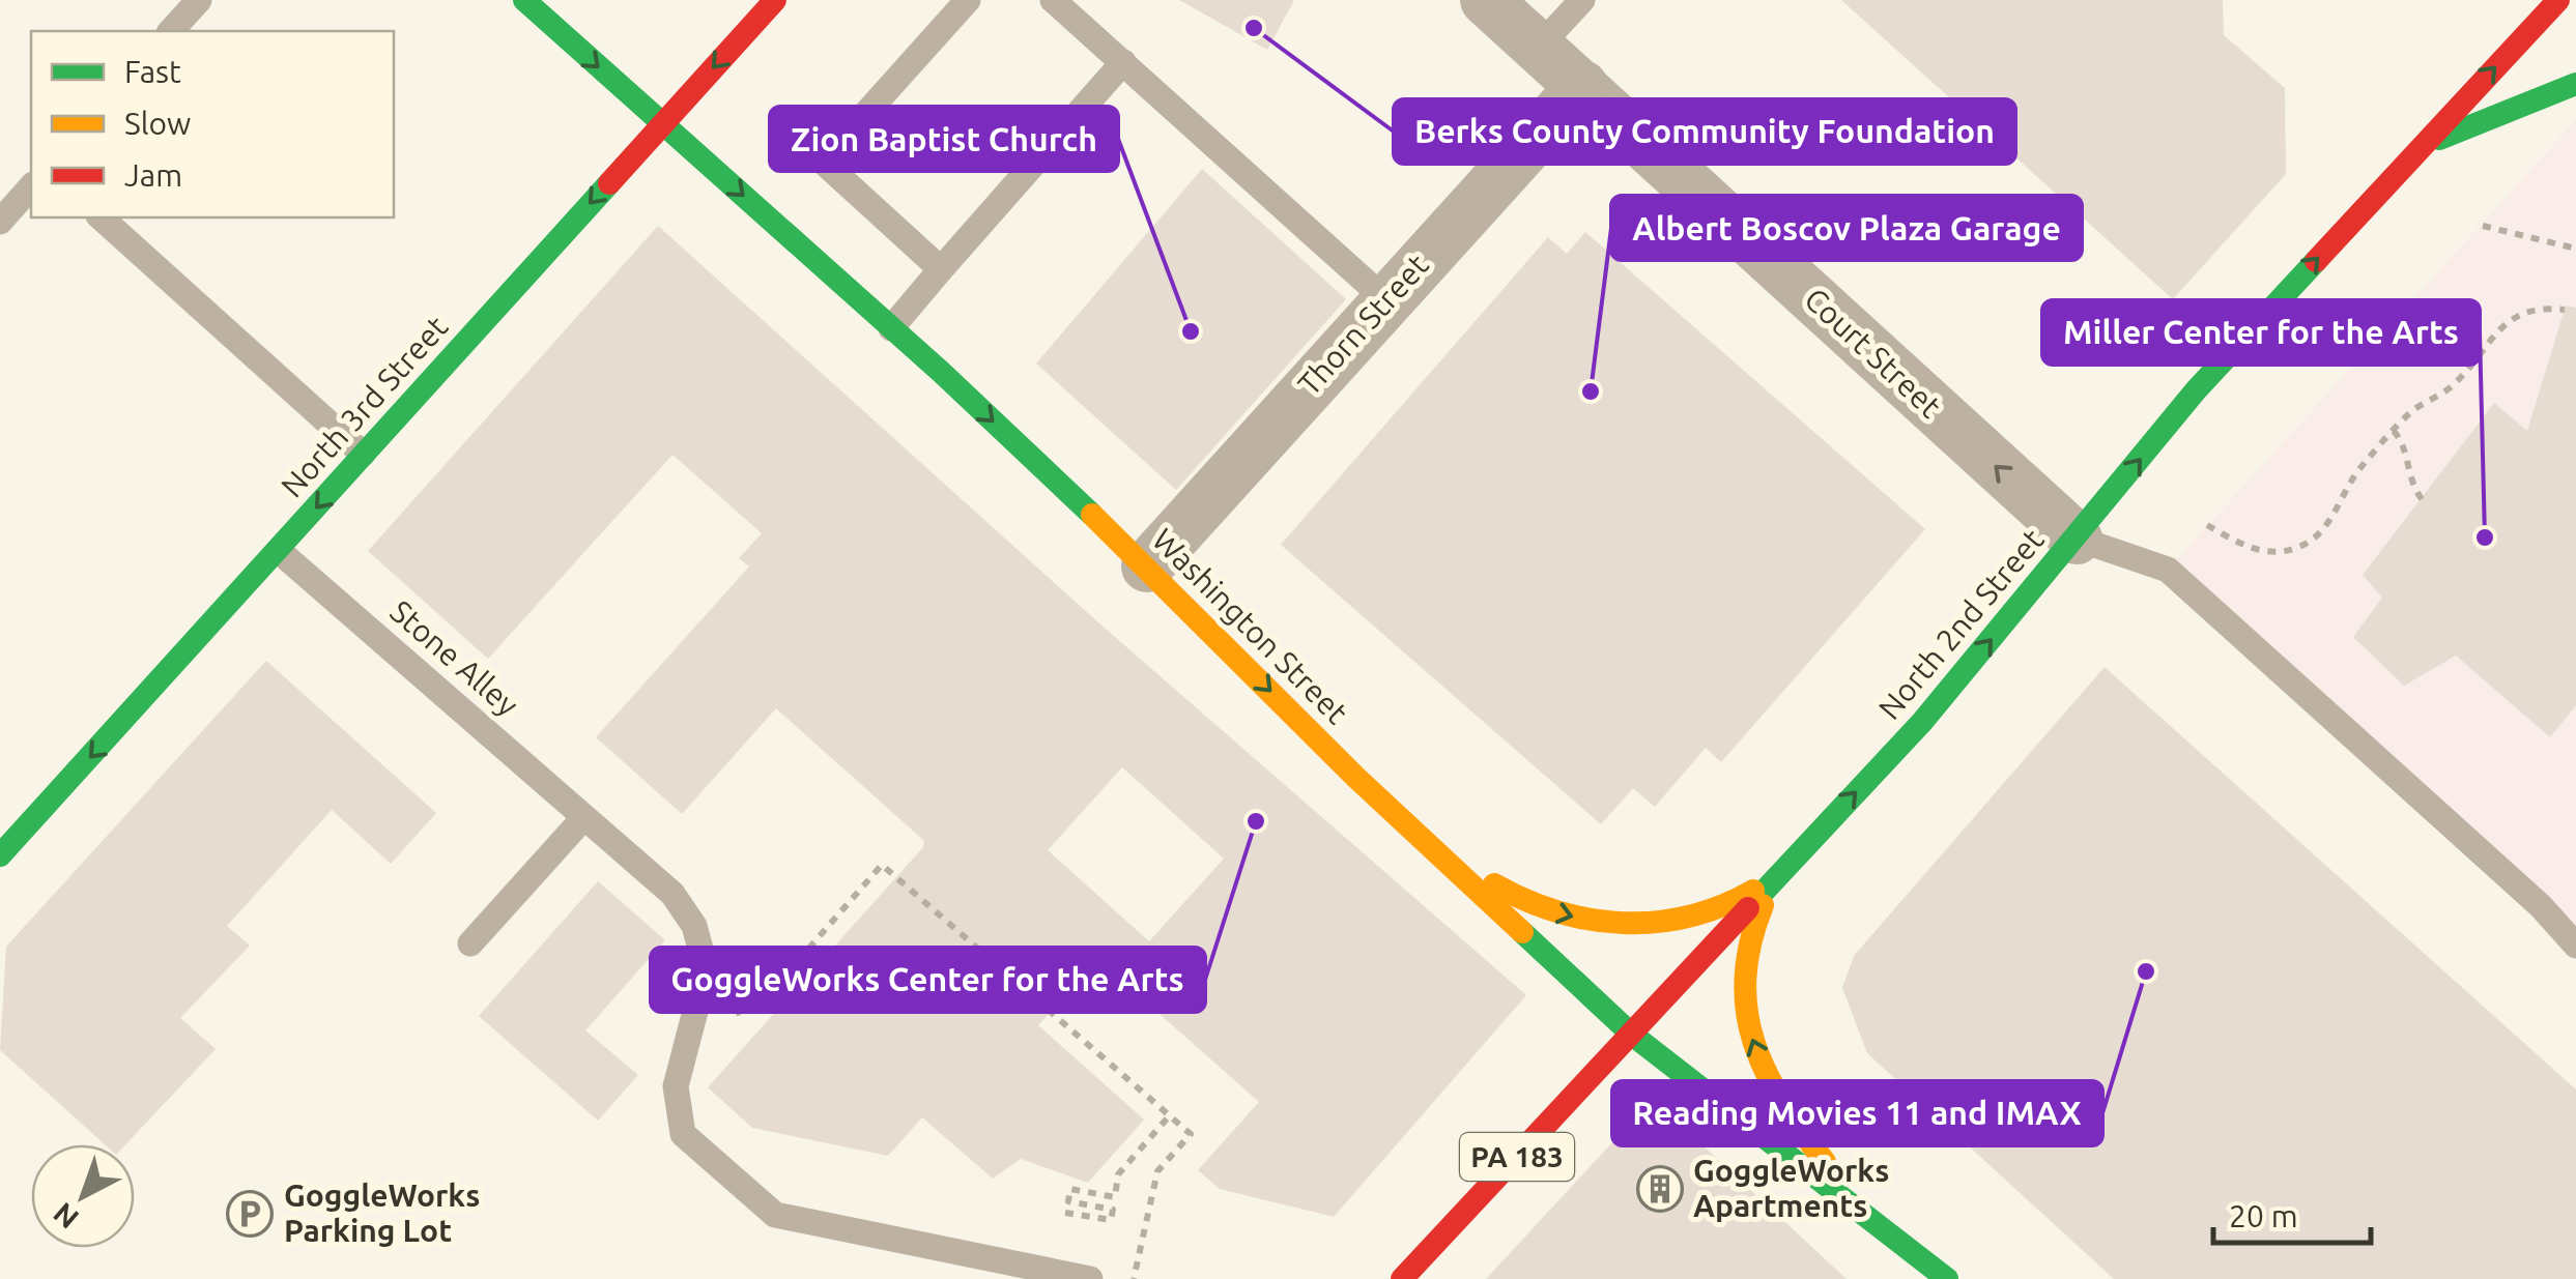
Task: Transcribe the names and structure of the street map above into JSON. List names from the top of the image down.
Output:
{
  "streets": {
    "main road": [
      "North 3rd Street",
      "North 2nd Street",
      "Washington Street",
      "PA 183"
    ],
    "street": ["Thorn Street", "Court Street"],
    "lane": ["Stone Alley"]
  },
  "crossings": [
    ["Thorn Street", "Court Street"],
    ["Thorn Street", "Washington Street"],
    ["Court Street", "North 2nd Street"],
    ["North 3rd Street", "Washington Street"],
    ["North 3rd Street", "Stone Alley"],
    ["North 2nd Street", "Washington Street"]
  ],
  "one_way": [
    "Court Street",
    "North 3rd Street",
    "North 2nd Street",
    "Washington Street"
  ],
  "places": {
    "other": [
      "Berks County Community Foundation",
      "Zion Baptist Church",
      "Albert Boscov Plaza Garage",
      "Miller Center for the Arts",
      "GoggleWorks Center for the Arts",
      "Reading Movies 11 and IMAX"
    ],
    "building": ["GoggleWorks Apartments"],
    "parking": ["GoggleWorks Parking Lot"]
  },
  "legend": ["Fast", "Slow", "Jam"],
  "scale_bar": "20 m",
  "north": "bottom left"
}
